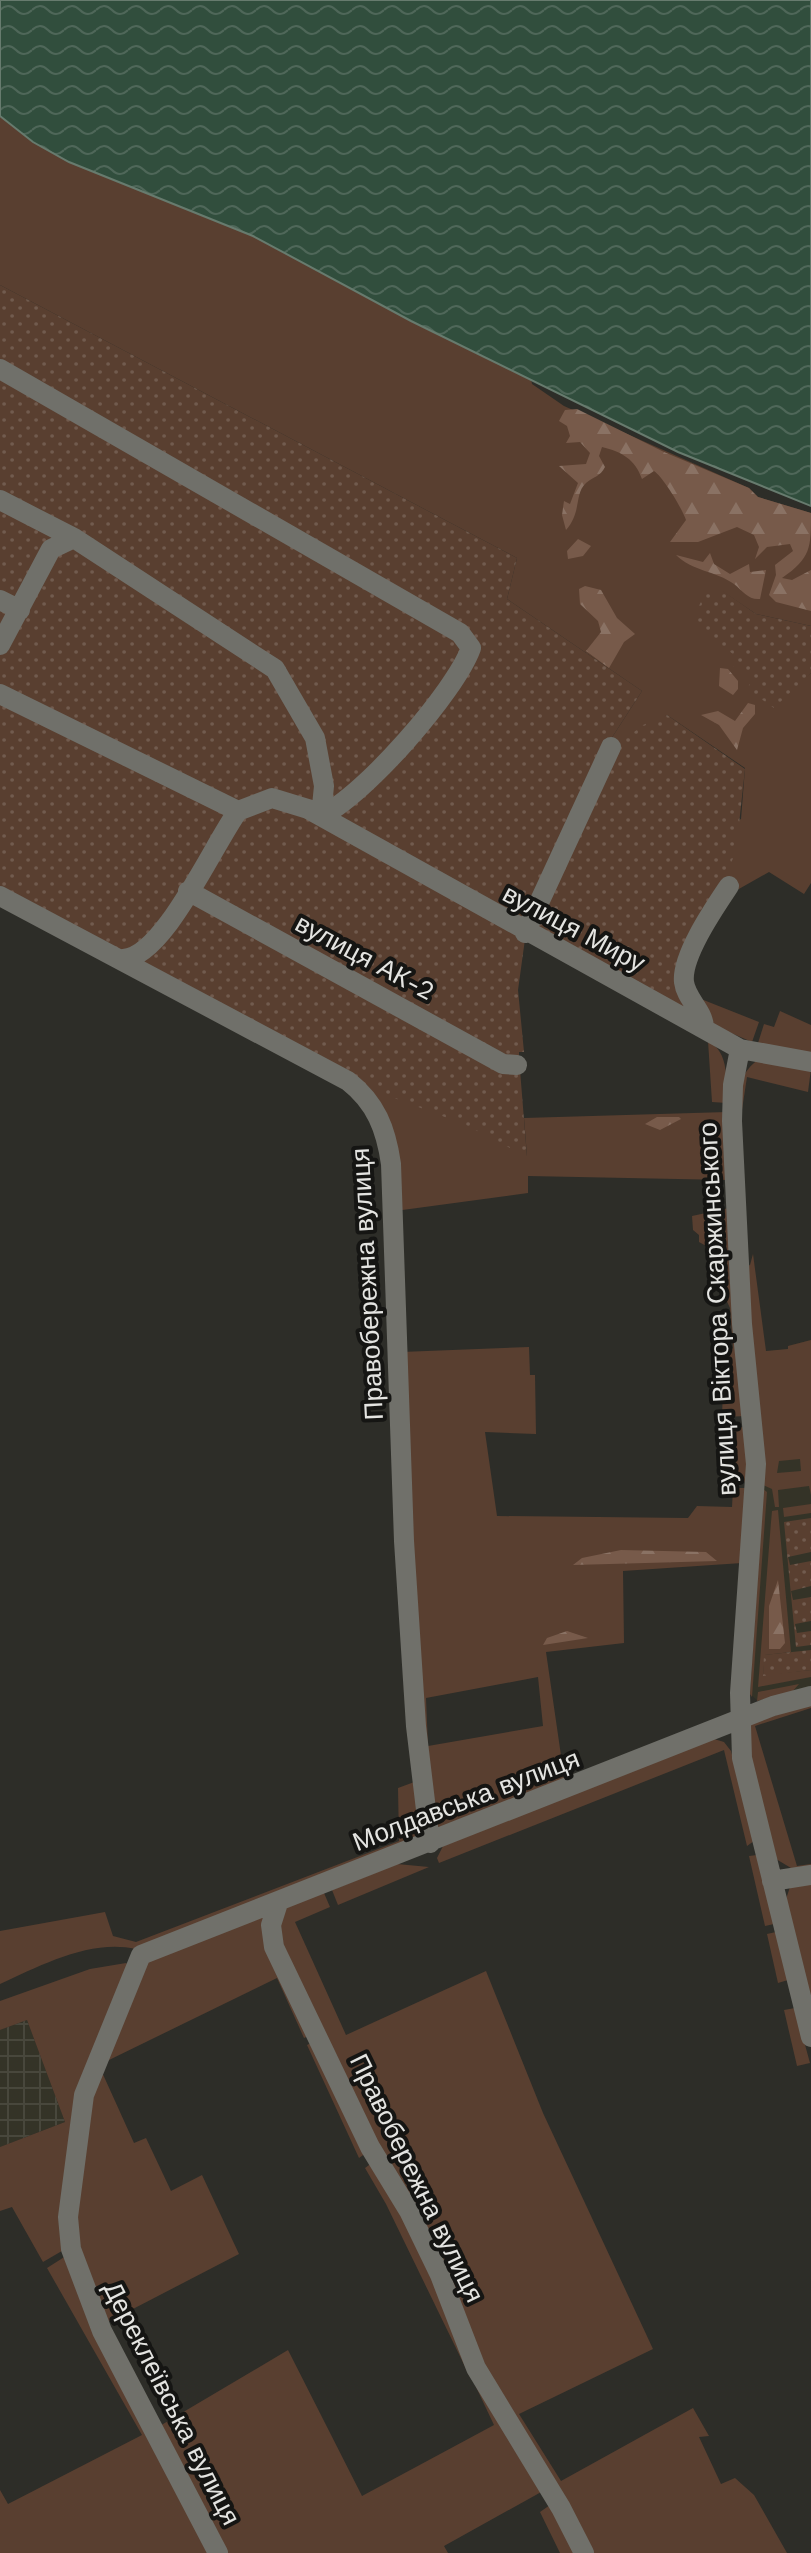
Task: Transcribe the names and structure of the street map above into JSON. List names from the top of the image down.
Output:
{
  "streets": {
    "street": [
      "вулиця Миру",
      "вулиця АК-2",
      "Правобережна вулиця",
      "вулиця Віктора Скаржинського",
      "Молдавська вулиця",
      "Дереклеївська вулиця"
    ]
  },
  "crossings": [
    ["вулиця Миру", "вулиця Віктора Скаржинського"],
    ["Правобережна вулиця", "Молдавська вулиця"],
    ["вулиця Віктора Скаржинського", "Молдавська вулиця"],
    ["Молдавська вулиця", "Дереклеївська вулиця"]
  ]
}
